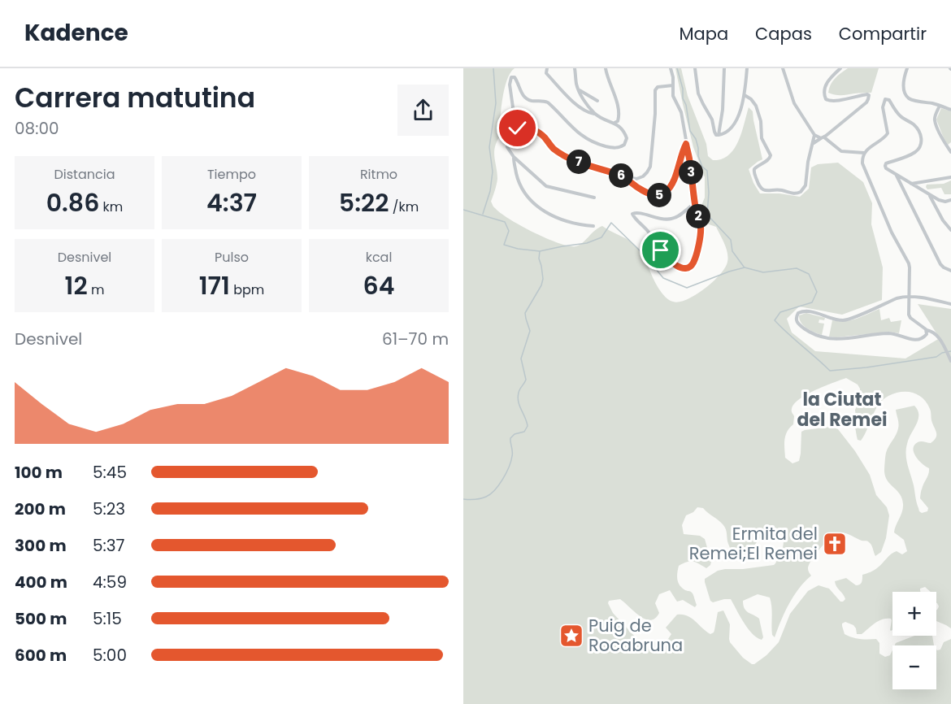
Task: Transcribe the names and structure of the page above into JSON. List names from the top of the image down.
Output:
{
  "districts": ["la Ciutat del Remei"],
  "places": {
    "church": ["Ermita del Remei;El Remei"],
    "place": ["Puig de Rocabruna"]
  },
  "page": {
    "header": "Kadence",
    "nav": ["Mapa", "Capas", "Compartir"],
    "heading": ["Carrera matutina", "08:00"],
    "pins": [
      "7",
      "3",
      "6",
      "5",
      "2"
    ],
    "stats": [
      ["Distancia", "0.86 km"],
      ["Tiempo", "4:37"],
      ["Ritmo", "5:22 /km"],
      ["Desnivel", "12 m"],
      ["Pulso", "171 bpm"],
      ["kcal", "64"]
    ],
    "chart": ["Desnivel", "61–70 m"],
    "list": [
      {
        "name": "100 m",
        "note": "5:45"
      },
      {
        "name": "200 m",
        "note": "5:23"
      },
      {
        "name": "300 m",
        "note": "5:37"
      },
      {
        "name": "400 m",
        "note": "4:59"
      },
      {
        "name": "500 m",
        "note": "5:15"
      },
      {
        "name": "600 m",
        "note": "5:00"
      }
    ],
    "map_buttons": ["+", "−"]
  }
}
